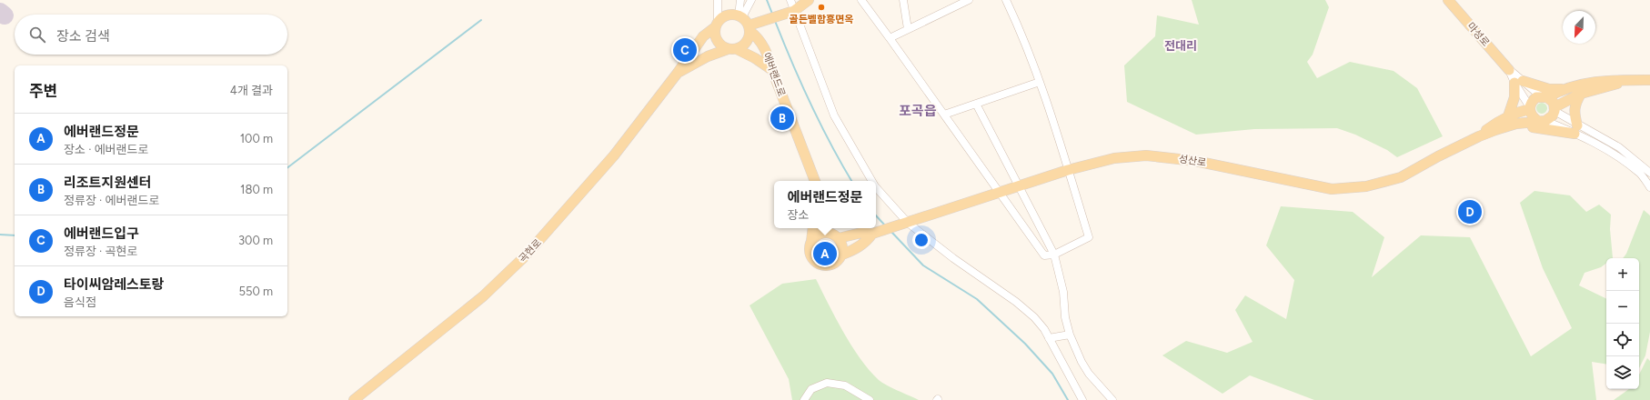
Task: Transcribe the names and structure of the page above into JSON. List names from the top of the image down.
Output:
{
  "streets": {
    "main road": [
      "마성로",
      "에버랜드로",
      "성산로",
      "곡현로"
    ]
  },
  "crossings": [
    ["에버랜드로", "곡현로"]
  ],
  "districts": ["전대리", "포곡읍"],
  "places": ["골든벨함흥면옥"],
  "north": "bottom left",
  "page": {
    "search": "장소 검색",
    "pins": [
      "C",
      "B",
      "D",
      "A"
    ],
    "heading": ["주변", "4개 결과"],
    "list": [
      {
        "mark": "A",
        "name": "에버랜드정문",
        "note": "장소 · 에버랜드로",
        "value": "100 m"
      },
      {
        "mark": "B",
        "name": "리조트지원센터",
        "note": "정류장 · 에버랜드로",
        "value": "180 m"
      },
      {
        "mark": "C",
        "name": "에버랜드입구",
        "note": "정류장 · 곡현로",
        "value": "300 m"
      },
      {
        "mark": "D",
        "name": "타이씨암레스토랑",
        "note": "음식점",
        "value": "550 m"
      }
    ],
    "popup": ["에버랜드정문", "장소"],
    "map_buttons": ["+", "−"]
  }
}
